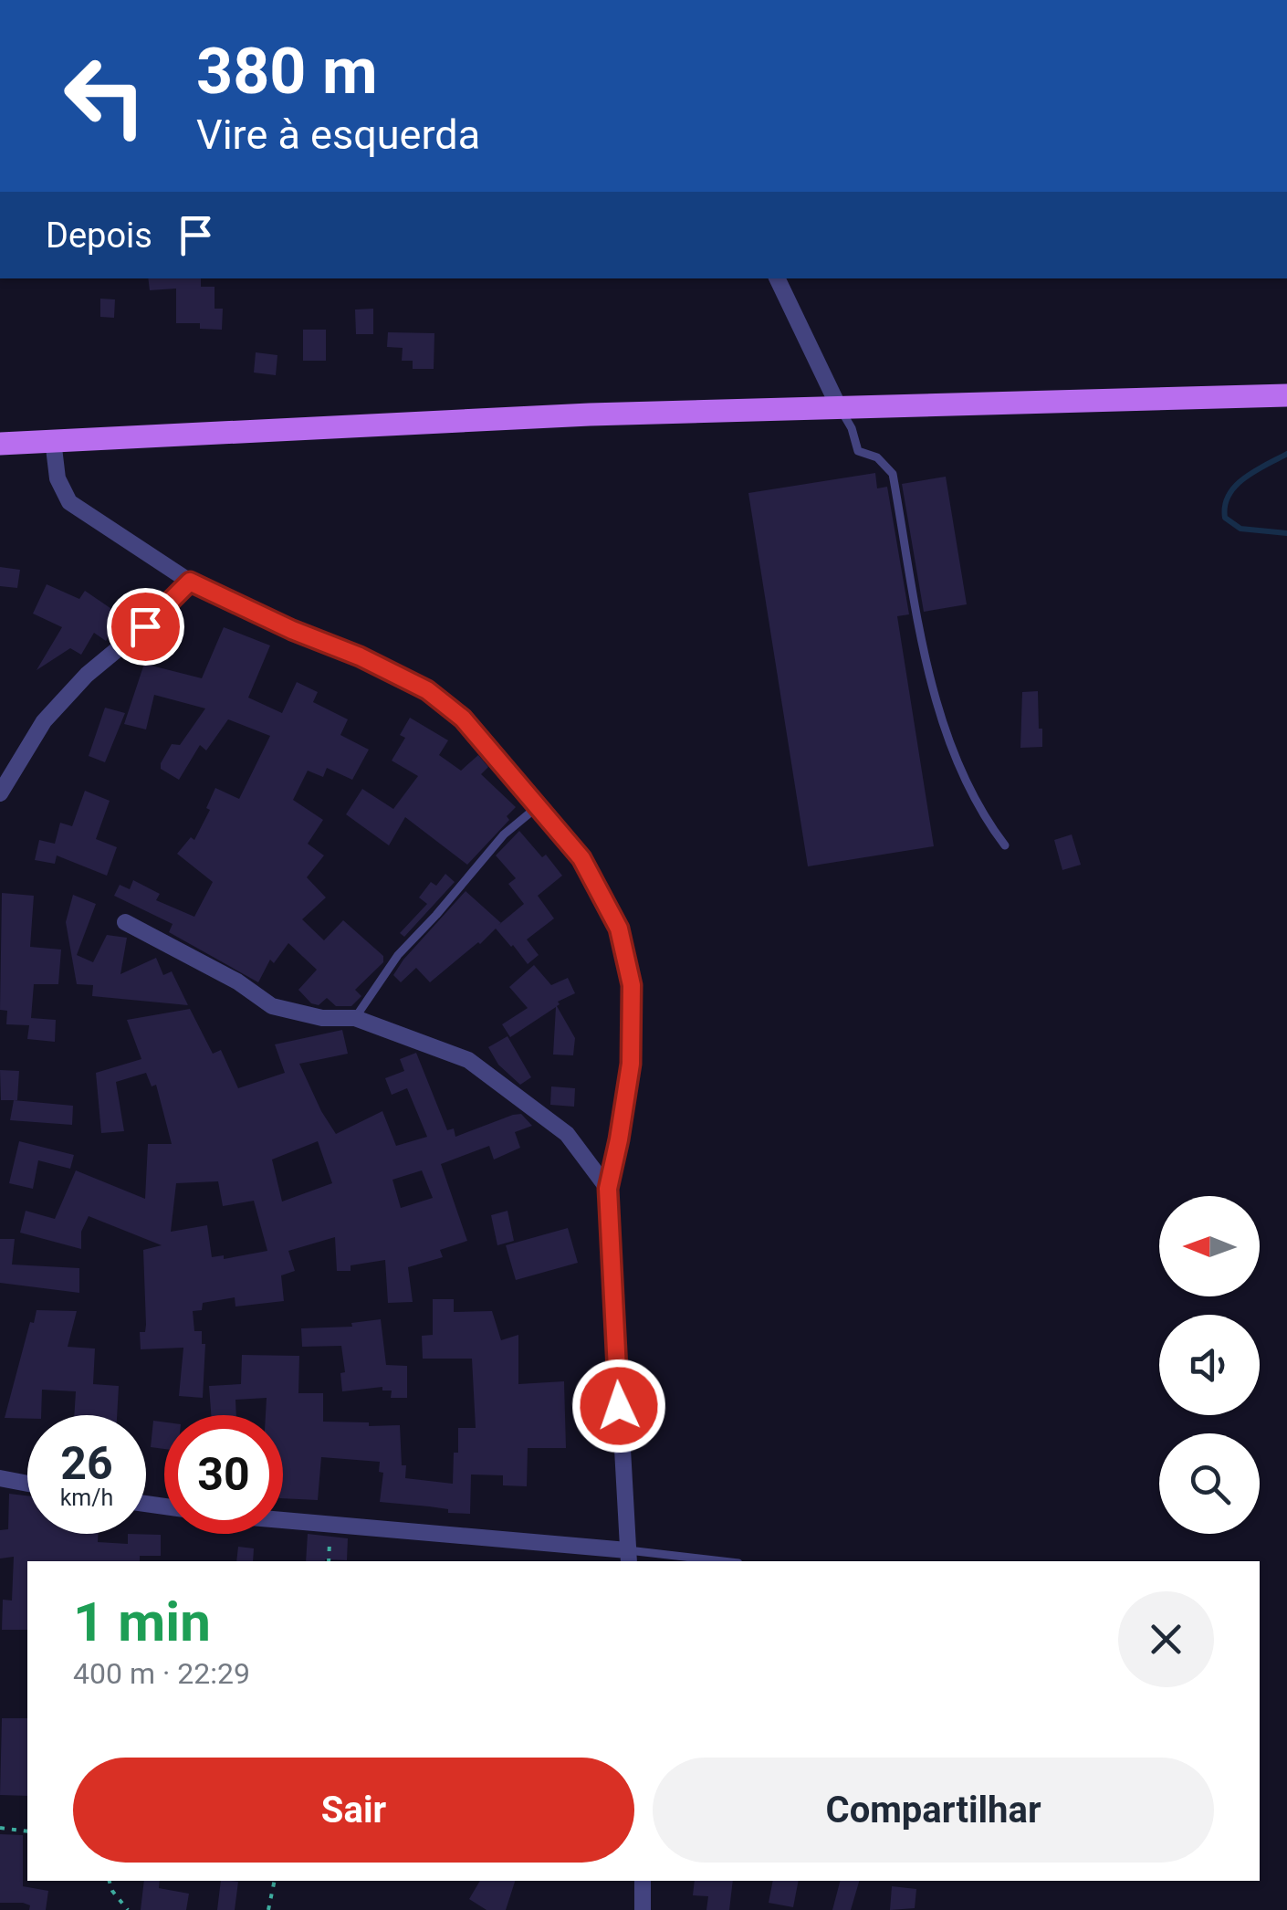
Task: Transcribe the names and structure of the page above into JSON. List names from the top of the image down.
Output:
{
  "north": "left",
  "page": {
    "turn": ["380 m", "Vire à esquerda"],
    "then": "Depois",
    "speed": "26 km/h",
    "limit": "30",
    "heading": ["1 min", "400 m · 22:29"],
    "buttons": ["Sair", "Compartilhar"]
  }
}
